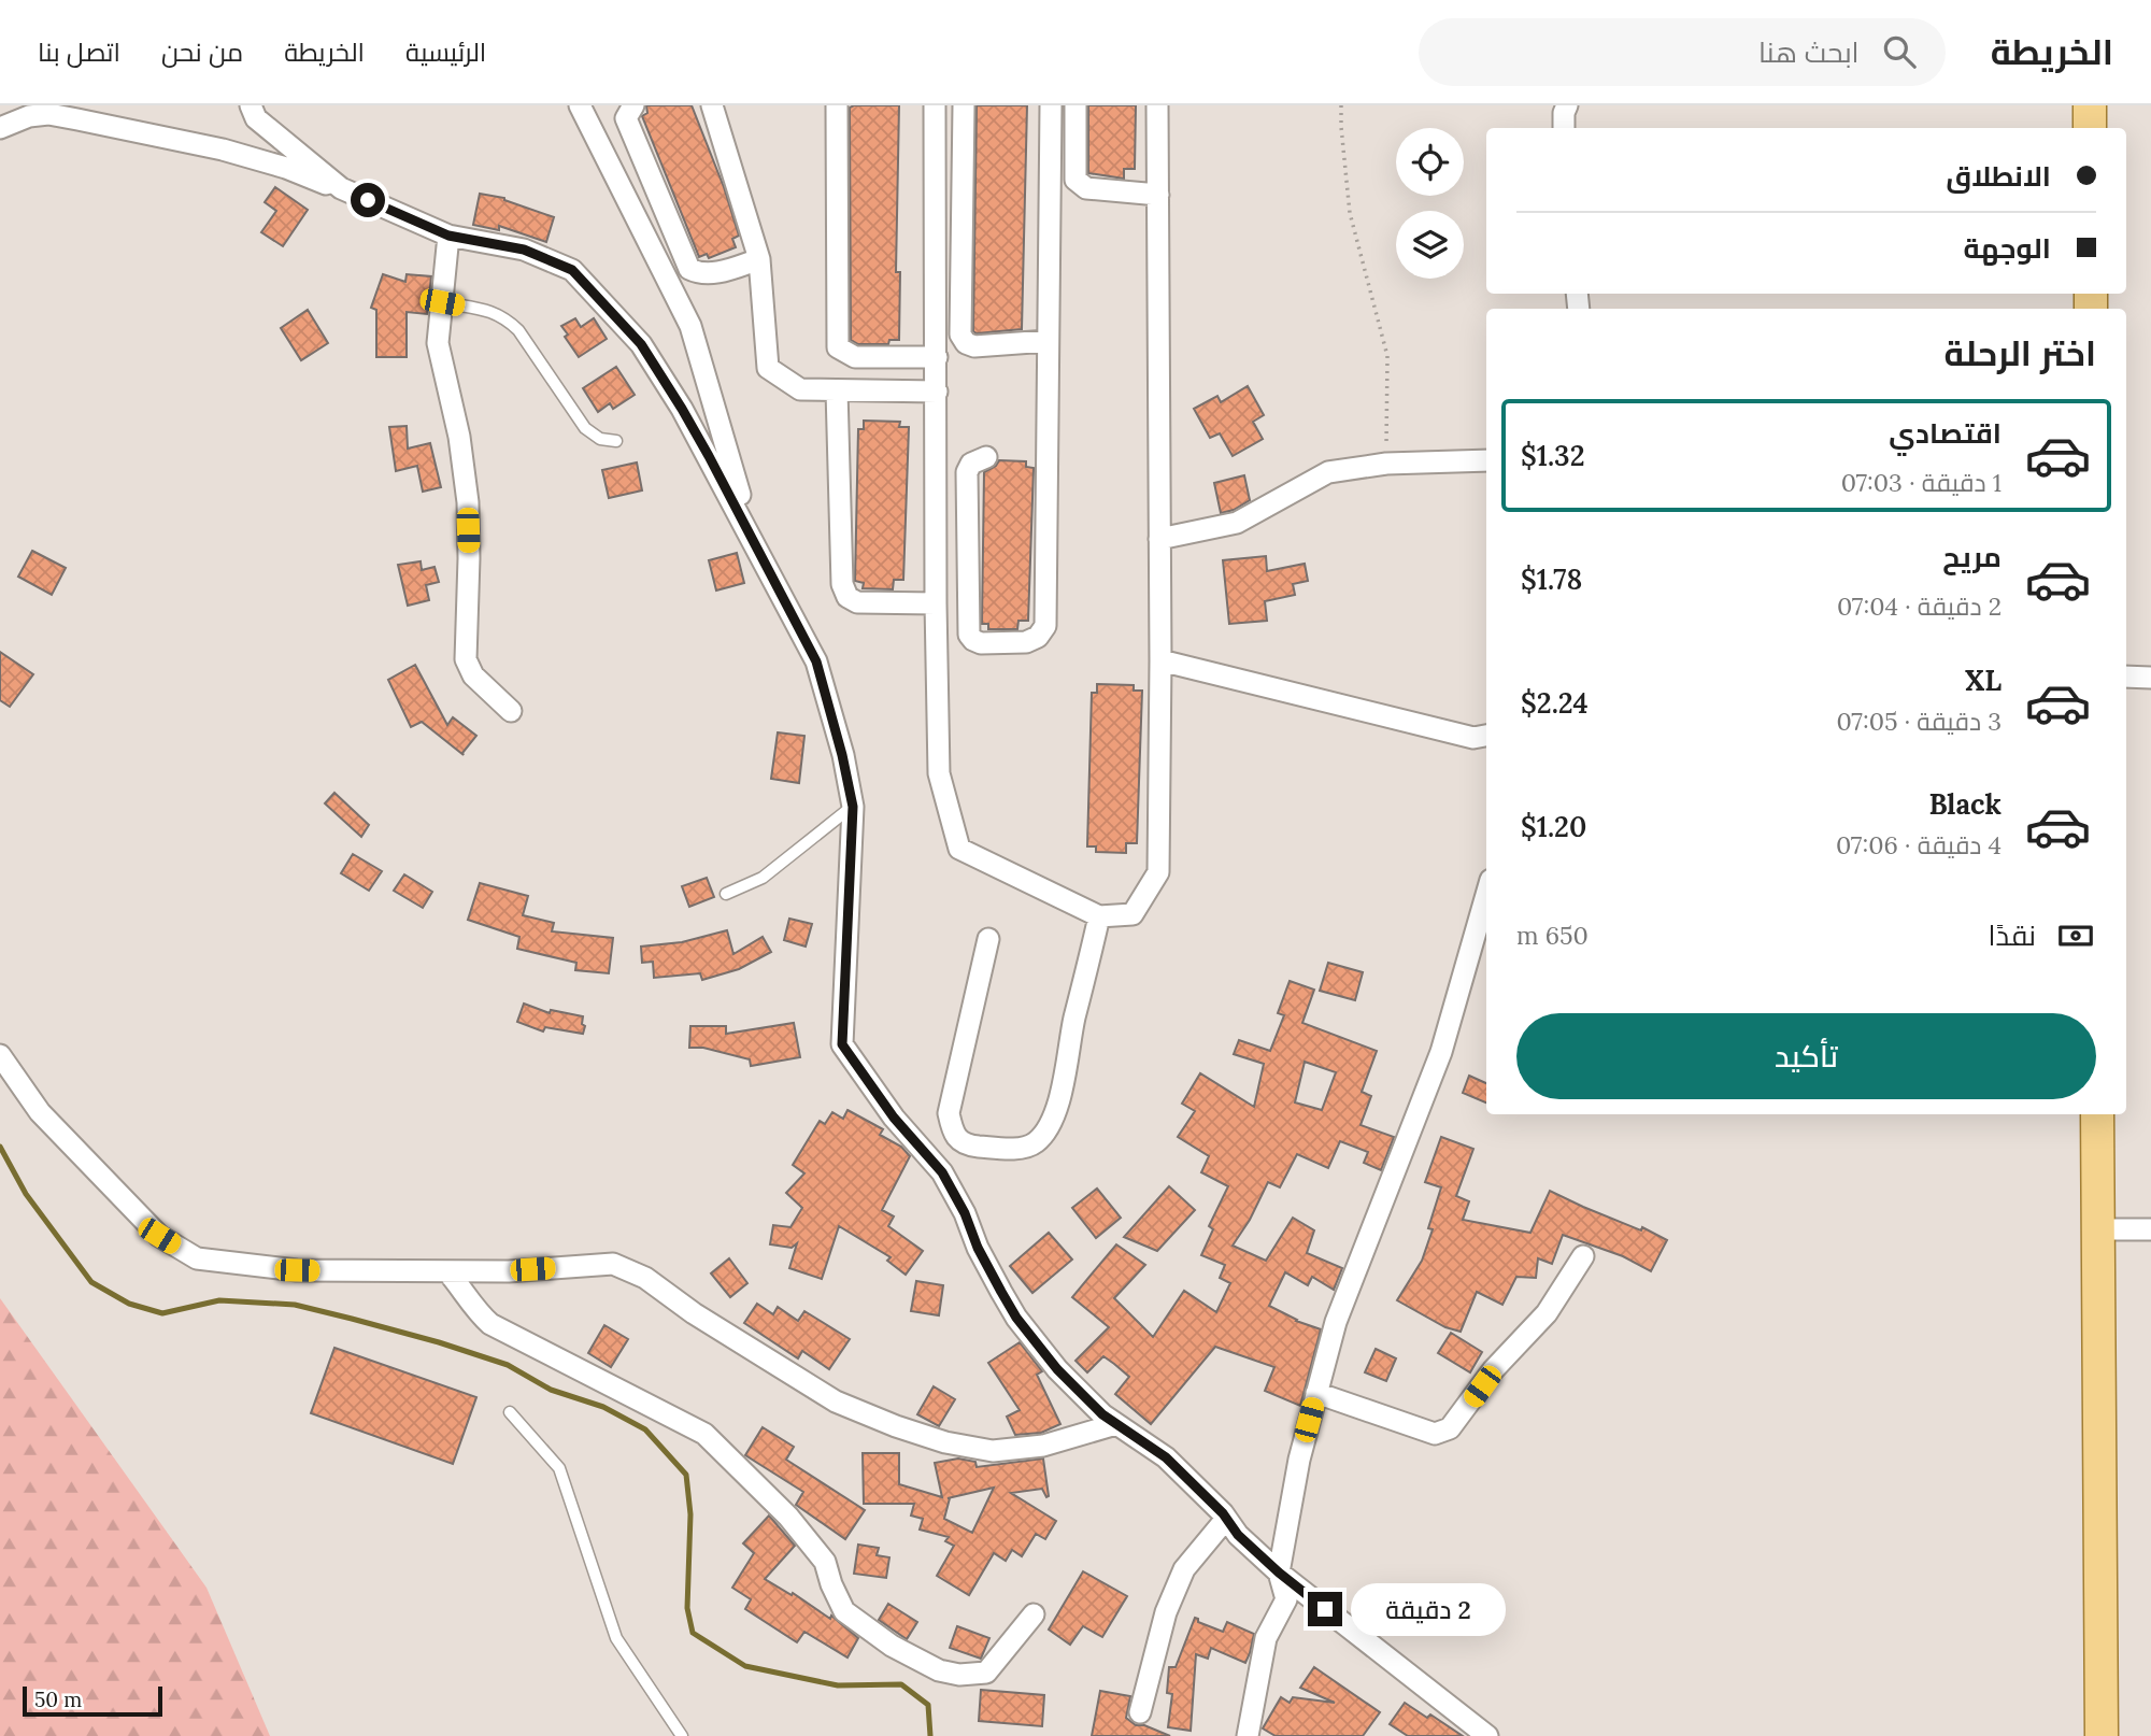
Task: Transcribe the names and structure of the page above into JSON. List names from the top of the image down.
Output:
{
  "scale_bar": "50 m",
  "page": {
    "header": "الخريطة",
    "search": "ابحث هنا",
    "nav": [
      "الرئيسية",
      "الخريطة",
      "من نحن",
      "اتصل بنا"
    ],
    "banner": ["الانطلاق", "الوجهة"],
    "heading": "اختر الرحلة",
    "list": [
      {
        "name": "اقتصادي",
        "note": "1 دقيقة · 07:03",
        "value": "$1.32"
      },
      {
        "name": "مريح",
        "note": "2 دقيقة · 07:04",
        "value": "$1.78"
      },
      {
        "name": "XL",
        "note": "3 دقيقة · 07:05",
        "value": "$2.24"
      },
      {
        "name": "Black",
        "note": "4 دقيقة · 07:06",
        "value": "$1.20"
      }
    ],
    "pay": ["نقدًا", "650 m"],
    "buttons": "تأكيد",
    "bubble": "2 دقيقة",
    "scale": "50 m"
  }
}
